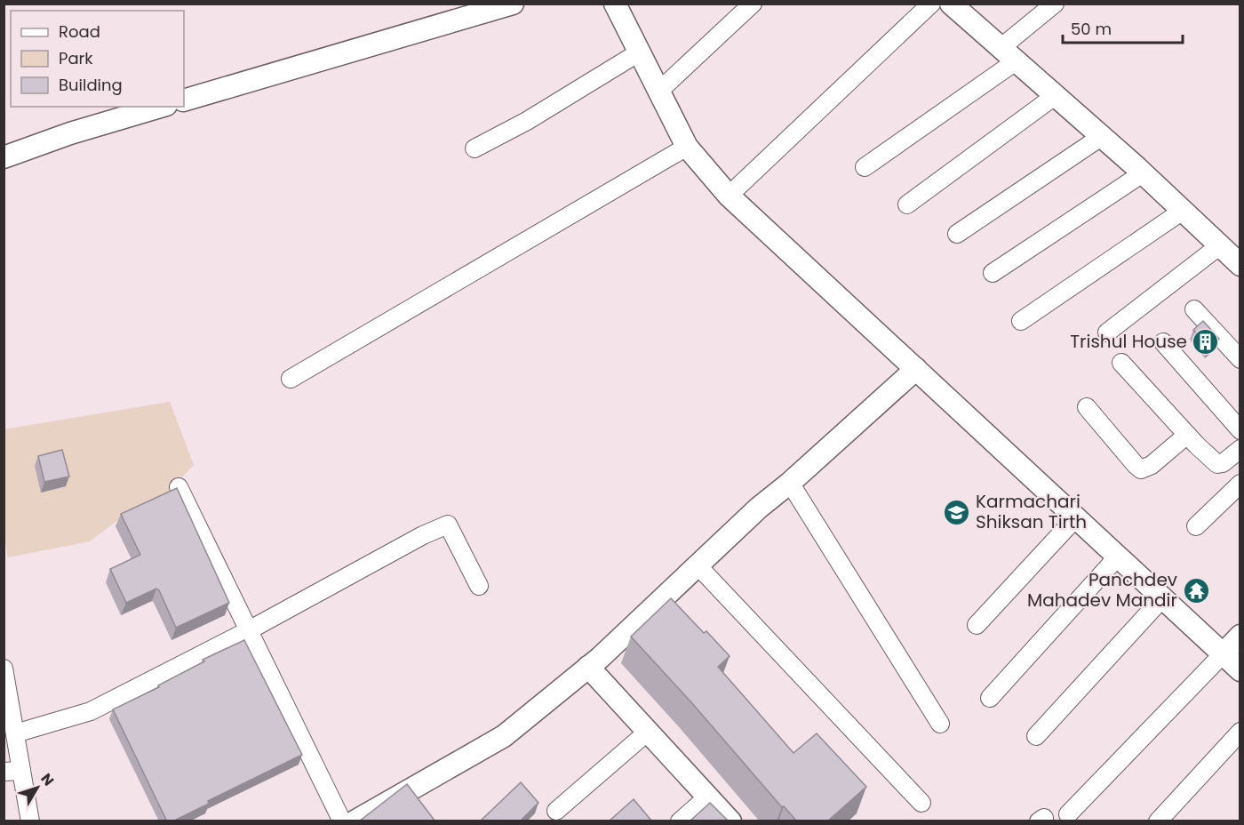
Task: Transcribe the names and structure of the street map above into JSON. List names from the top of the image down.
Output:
{
  "places": {
    "building": ["Trishul House"],
    "school or university": ["Karmachari Shiksan Tirth"],
    "temple": ["Panchdev Mahadev Mandir"]
  },
  "legend": ["Road", "Park", "Building"],
  "scale_bar": "50 m",
  "north": "top right"
}
